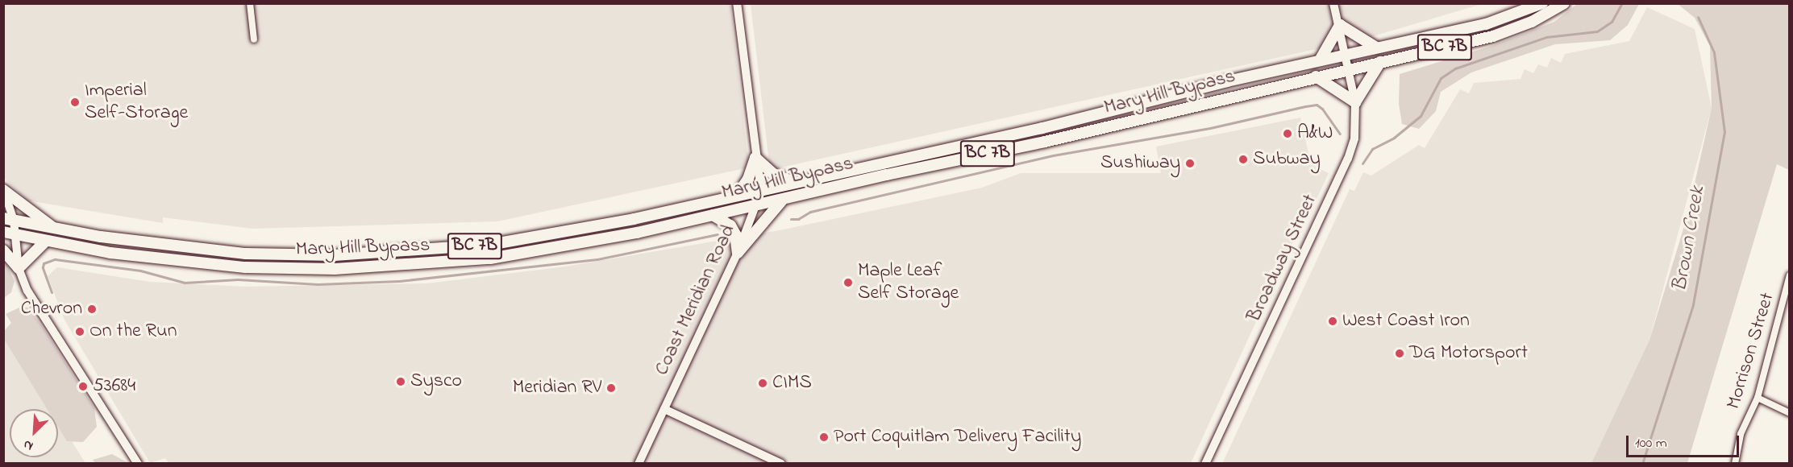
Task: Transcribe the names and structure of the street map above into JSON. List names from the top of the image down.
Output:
{
  "streets": {
    "highway": ["BC 7B", "Mary Hill Bypass"],
    "main road": ["Broadway Street", "Coast Meridian Road"],
    "street": ["Morrison Street"]
  },
  "crossings": [
    ["Mary Hill Bypass", "Broadway Street"],
    ["Mary Hill Bypass", "Coast Meridian Road"]
  ],
  "water": ["Brown Creek"],
  "places": [
    "Imperial Self-Storage",
    "A&W",
    "Subway",
    "Sushiway",
    "Maple Leaf Self Storage",
    "Chevron",
    "West Coast Iron",
    "On the Run",
    "DG Motorsport",
    "Sysco",
    "CIMS",
    "53684",
    "Meridian RV",
    "Port Coquitlam Delivery Facility"
  ],
  "scale_bar": "100 m",
  "north": "bottom left"
}
